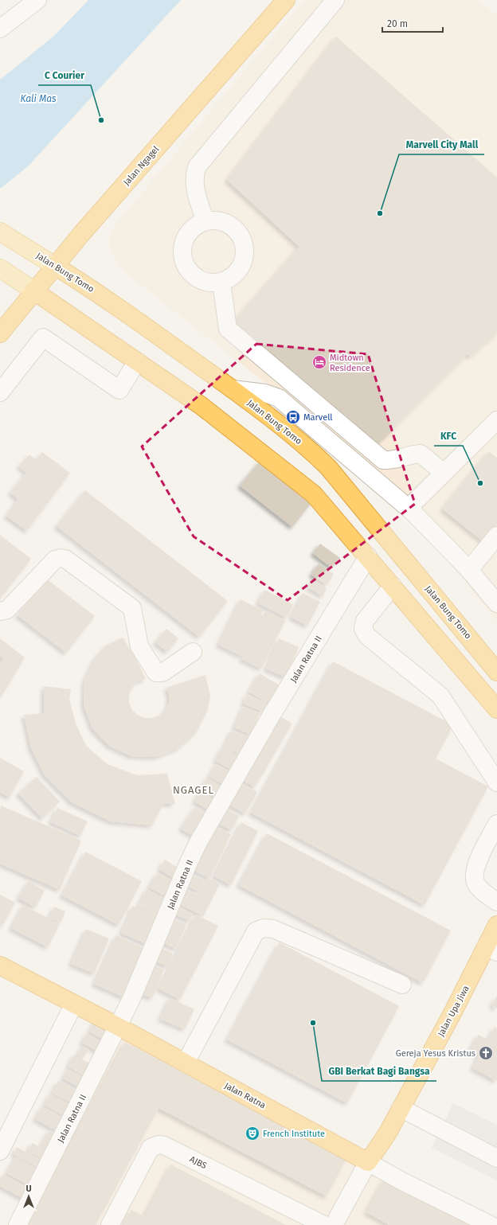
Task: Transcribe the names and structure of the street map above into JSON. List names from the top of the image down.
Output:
{
  "streets": {
    "highway": [
      "Jalan Ngagel",
      "Jalan Bung Tomo",
      "Jalan Upa Jiwa",
      "Jalan Ratna"
    ],
    "street": ["Jalan Ratna II", "AJBS"]
  },
  "crossings": [
    ["Jalan Ngagel", "Jalan Bung Tomo"],
    ["Jalan Ratna II", "Jalan Ratna"],
    ["Jalan Upa Jiwa", "Jalan Ratna"]
  ],
  "districts": ["NGAGEL"],
  "water": ["Kali Mas"],
  "places": {
    "other": [
      "C Courier",
      "Marvell City Mall",
      "KFC",
      "GBI Berkat Bagi Bangsa"
    ],
    "hotel": ["Midtown Residence"],
    "bus stop": ["Marvell"],
    "church": ["Gereja Yesus Kristus"],
    "theatre": ["French Institute"]
  },
  "scale_bar": "20 m",
  "north": "top"
}
